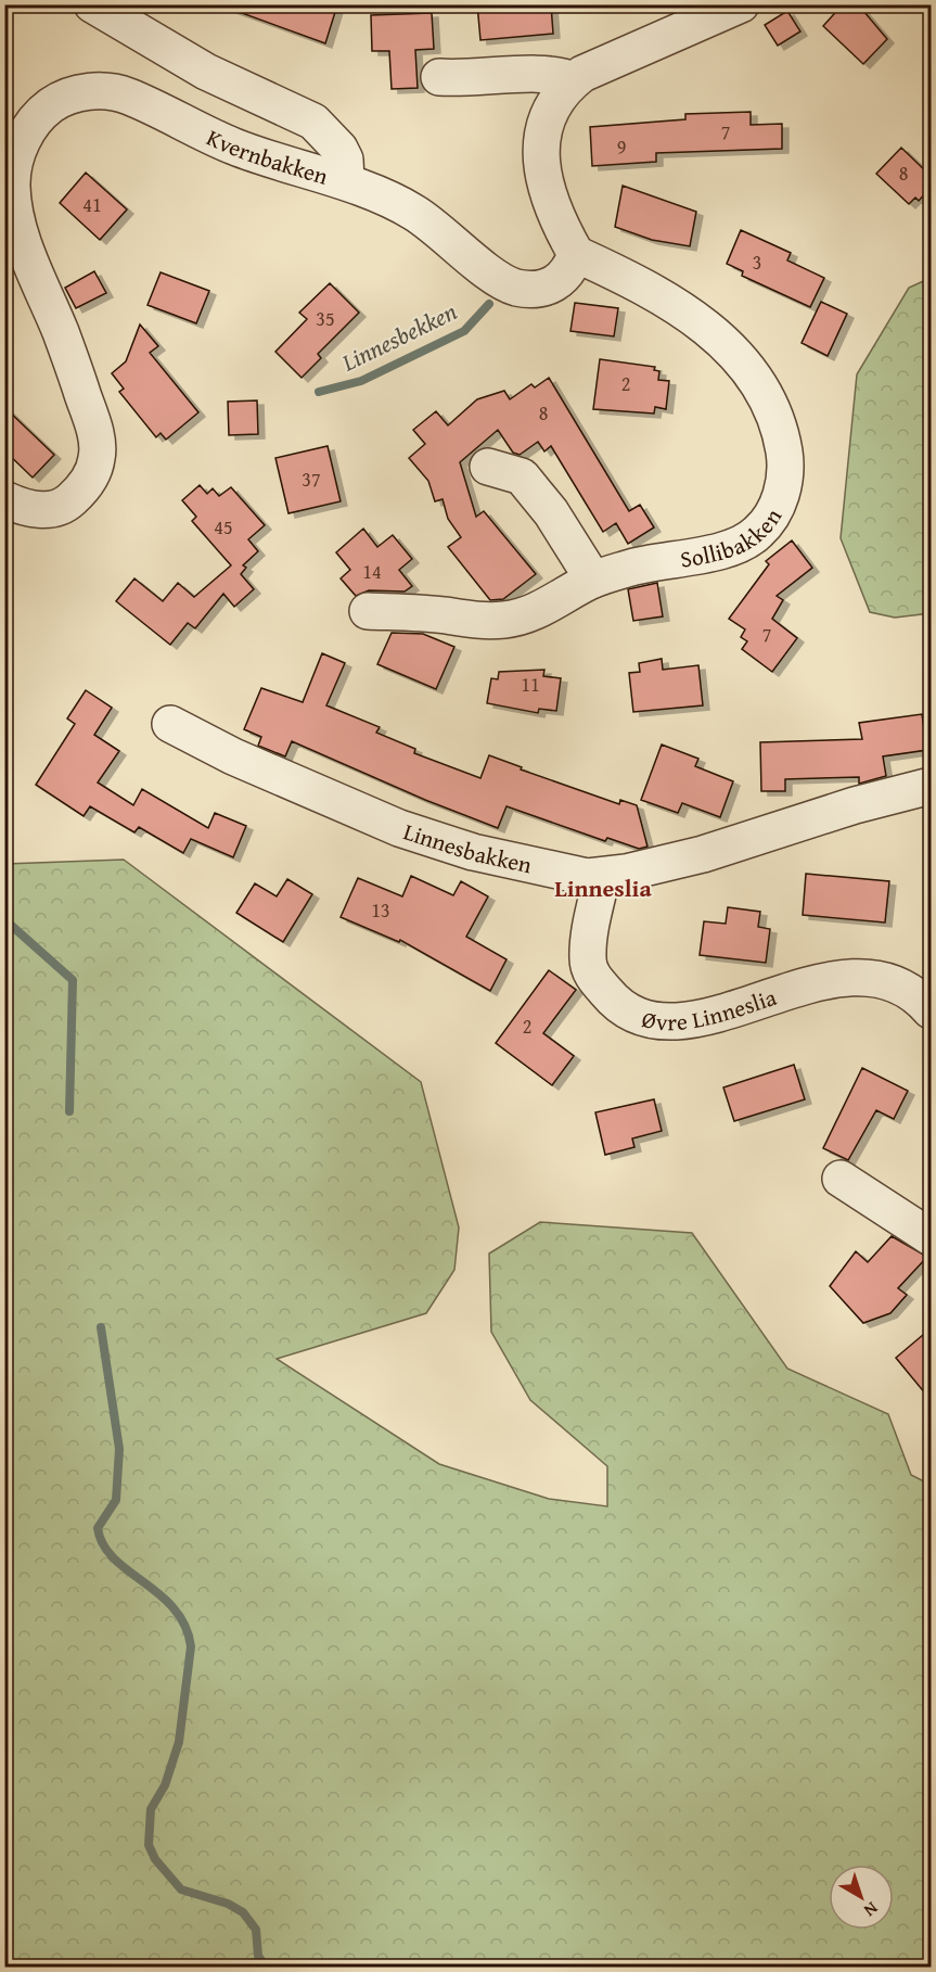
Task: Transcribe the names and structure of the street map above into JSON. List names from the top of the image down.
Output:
{
  "streets": {
    "street": [
      "Kvernbakken",
      "Sollibakken",
      "Linnesbakken",
      "Øvre Linneslia"
    ]
  },
  "crossings": [
    ["Kvernbakken", "Sollibakken"],
    ["Linnesbakken", "Øvre Linneslia"]
  ],
  "districts": ["Linneslia"],
  "water": ["Linnesbekken"],
  "house_numbers": [
    "7",
    "9",
    "8",
    "41",
    "3",
    "35",
    "2",
    "8",
    "37",
    "45",
    "14",
    "7",
    "11",
    "13",
    "2"
  ],
  "north": "bottom right"
}
